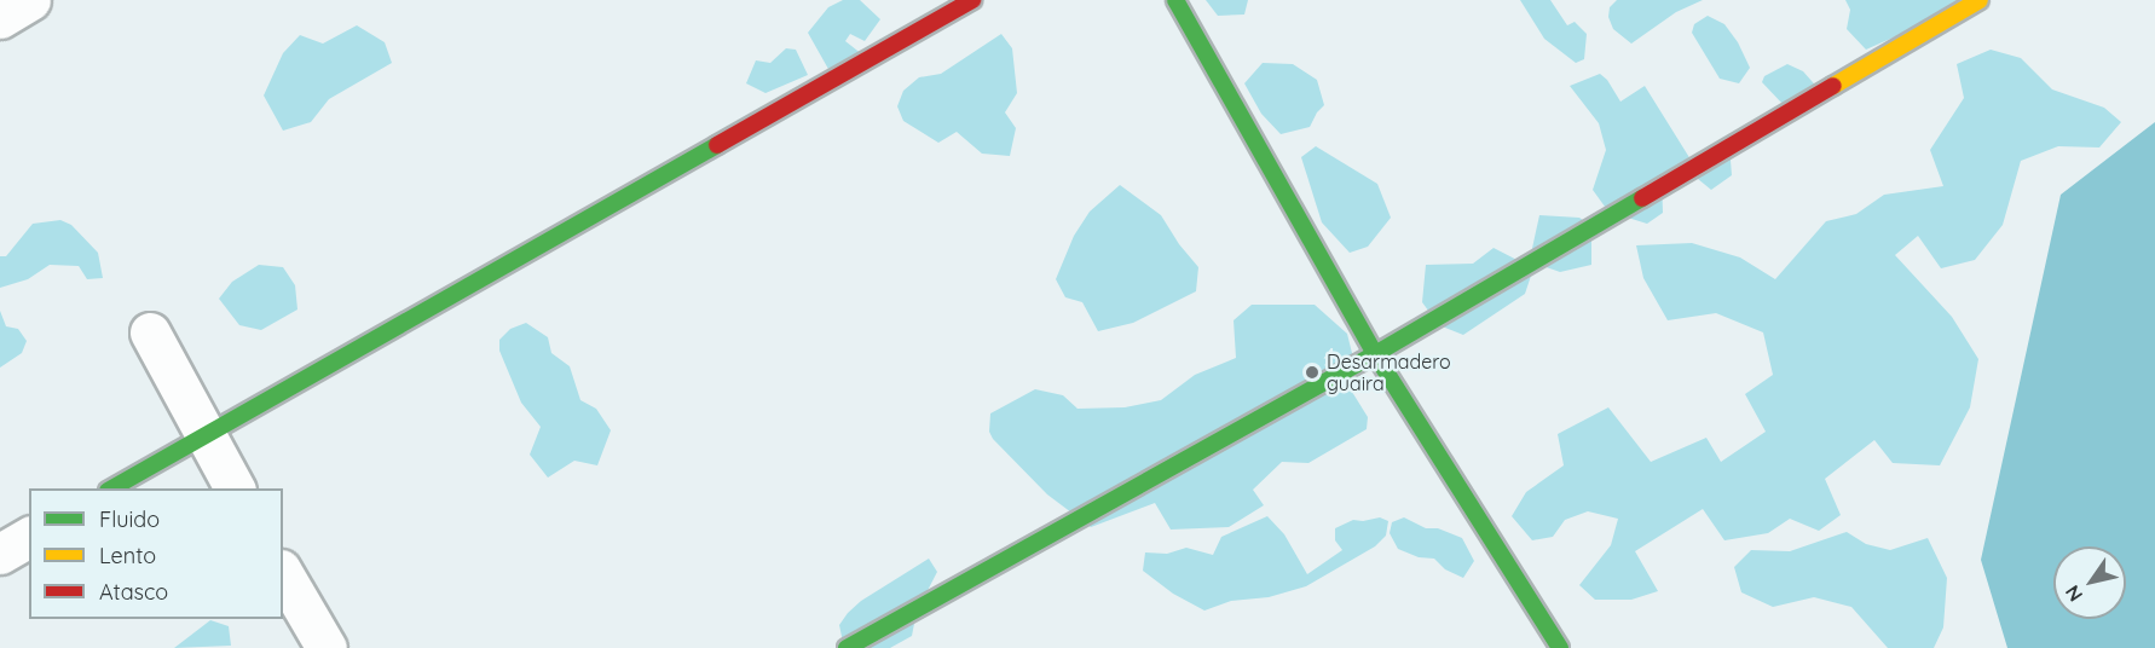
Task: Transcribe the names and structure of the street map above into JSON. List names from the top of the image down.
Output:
{
  "places": ["Desarmadero guaira"],
  "legend": ["Fluido", "Lento", "Atasco"],
  "north": "bottom left"
}
